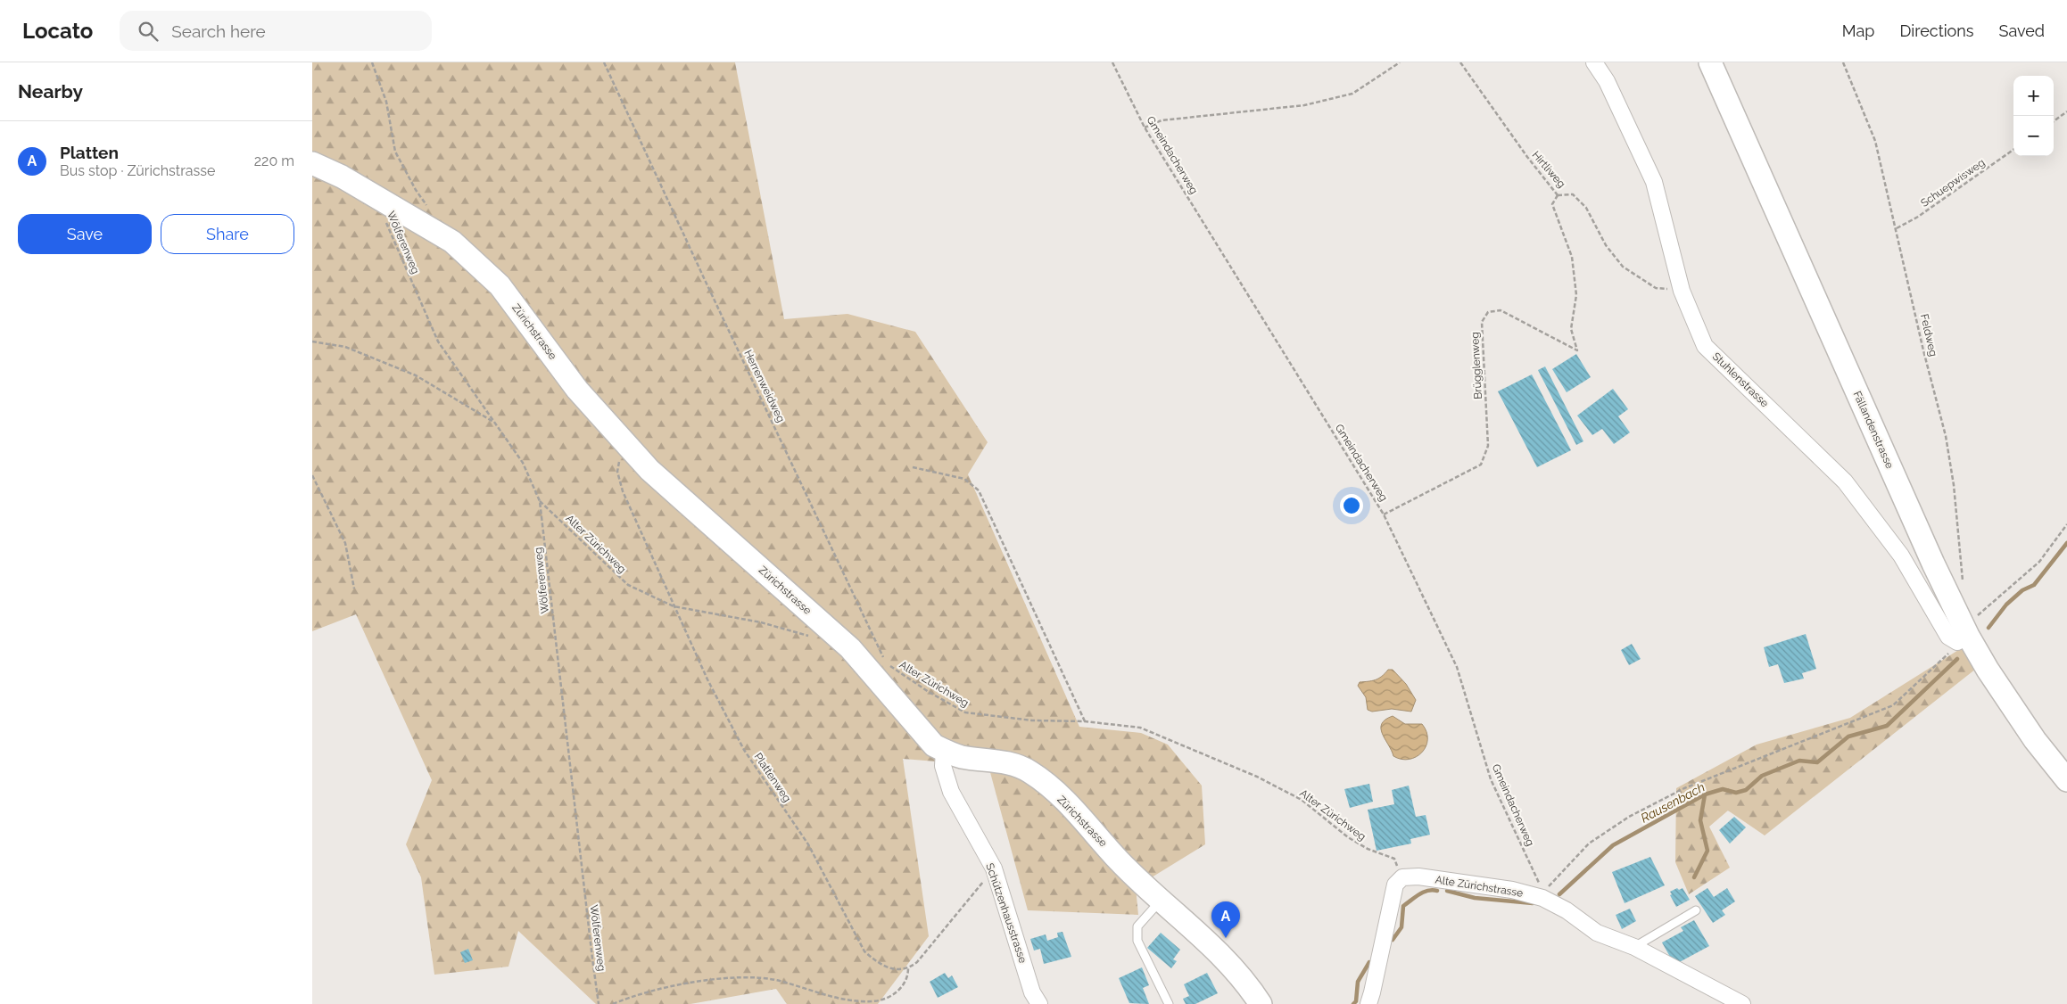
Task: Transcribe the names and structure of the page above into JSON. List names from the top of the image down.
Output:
{
  "streets": {
    "street": [
      "Zürichstrasse",
      "Stuhlenstrasse",
      "Fällandenstrasse",
      "Alte Zürichstrasse",
      "Schützenhausstrasse"
    ],
    "path": [
      "Gmeindacherweg",
      "Hirtliweg",
      "Schuepwisweg",
      "Wölferenweg",
      "Feldweg",
      "Brügglenweg",
      "Herrenweidweg",
      "Alter Zürichweg",
      "Plattenweg"
    ]
  },
  "crossings": [
    ["Gmeindacherweg", "Brügglenweg"],
    ["Gmeindacherweg", "Alte Zürichstrasse"],
    ["Hirtliweg", "Brügglenweg"],
    ["Hirtliweg", "Stuhlenstrasse"],
    ["Schuepwisweg", "Feldweg"],
    ["Wölferenweg", "Alter Zürichweg"],
    ["Zürichstrasse", "Plattenweg"],
    ["Zürichstrasse", "Schützenhausstrasse"],
    ["Stuhlenstrasse", "Fällandenstrasse"],
    ["Herrenweidweg", "Alter Zürichweg"],
    ["Alter Zürichweg", "Plattenweg"],
    ["Alter Zürichweg", "Alte Zürichstrasse"]
  ],
  "water": ["Rausenbach"],
  "page": {
    "header": "Locato",
    "search": "Search here",
    "nav": ["Map", "Directions", "Saved"],
    "heading": "Nearby",
    "map_buttons": ["+", "−"],
    "list": [
      {
        "mark": "A",
        "name": "Platten",
        "note": "Bus stop · Zürichstrasse",
        "value": "220 m"
      }
    ],
    "buttons": ["Save", "Share"],
    "pins": "A"
  }
}
